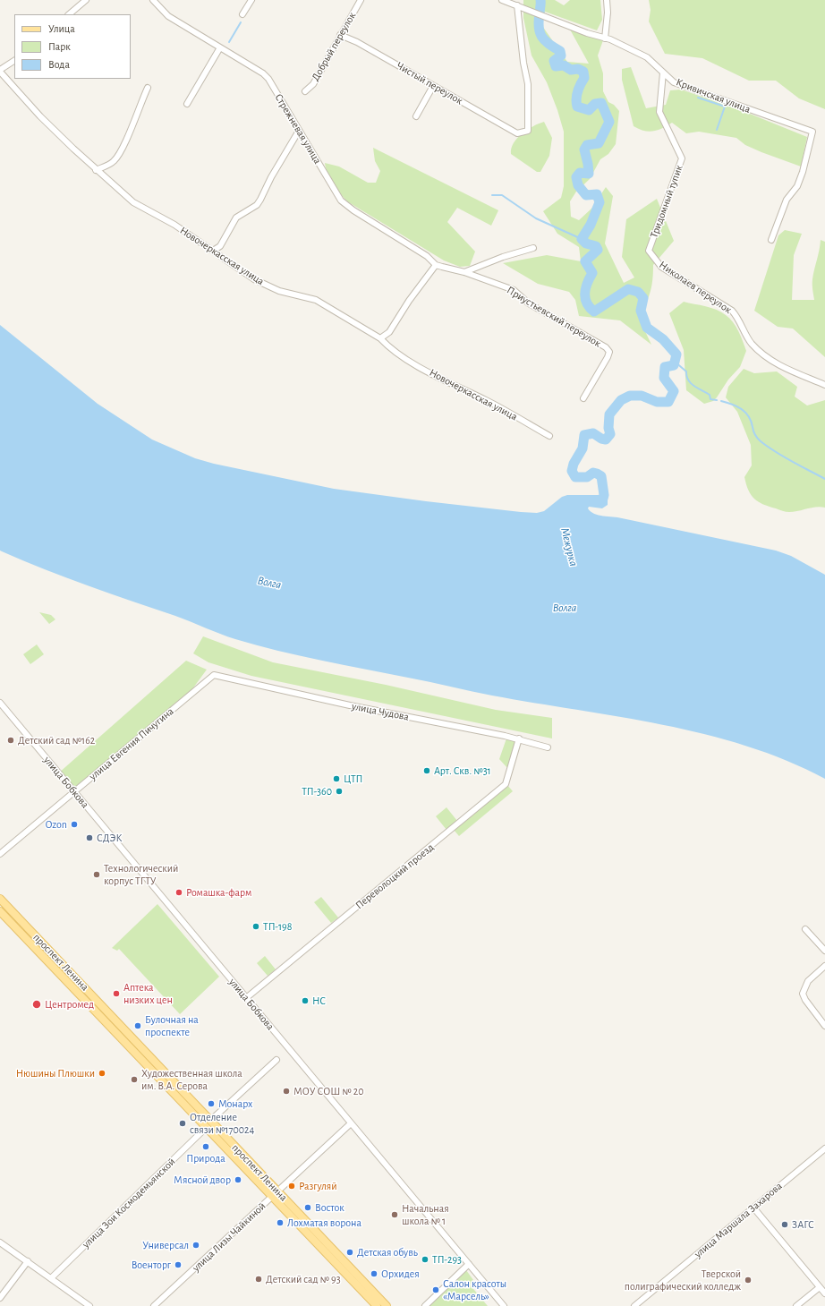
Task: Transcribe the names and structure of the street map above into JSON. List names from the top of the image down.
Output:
{
  "streets": {
    "main road": ["проспект Ленина"],
    "street": [
      "Добрый переулок",
      "Чистый переулок",
      "Кривичская улица",
      "Стрежневая улица",
      "Тридомный тупик",
      "Новочеркасская улица",
      "Николаев переулок",
      "Приустьевский переулок",
      "улица Чудова",
      "улица Евгения Пичугина",
      "улица Бобкова",
      "Переволоцкий проезд",
      "улица Зои Космодемьянской",
      "улица Маршала Захарова",
      "улица Лизы Чайкиной"
    ]
  },
  "crossings": [
    ["Добрый переулок", "Чистый переулок"],
    ["Чистый переулок", "Кривичская улица"],
    ["Кривичская улица", "Тридомный тупик"],
    ["Стрежневая улица", "Приустьевский переулок"],
    ["Тридомный тупик", "Николаев переулок"],
    ["улица Чудова", "улица Евгения Пичугина"],
    ["улица Чудова", "Переволоцкий проезд"],
    ["улица Евгения Пичугина", "улица Бобкова"],
    ["улица Бобкова", "Переволоцкий проезд"],
    ["улица Бобкова", "улица Лизы Чайкиной"],
    ["проспект Ленина", "улица Зои Космодемьянской"],
    ["проспект Ленина", "улица Лизы Чайкиной"]
  ],
  "water": ["Межурка", "Волга"],
  "places": [
    "Детский сад №162",
    "Арт. Скв. №31",
    "ЦТП",
    "ТП-360",
    "Ozon",
    "СДЭК",
    "Технологический корпус ТГТУ",
    "Ромашка-фарм",
    "ТП-198",
    "Аптека низких цен",
    "НС",
    "Центромед",
    "Булочная на проспекте",
    "Нюшины Плюшки",
    "Художественная школа им. В.А. Серова",
    "МОУ СОШ № 20",
    "Монарх",
    "Отделение связи №170024",
    "Природа",
    "Мясной двор",
    "Разгуляй",
    "Восток",
    "Начальная школа № 1",
    "Лохматая ворона",
    "ЗАГС",
    "Универсал",
    "Детская обувь",
    "ТП-293",
    "Военторг",
    "Орхидея",
    "Детский сад № 93",
    "Тверской полиграфический колледж",
    "Салон красоты «Марсель»"
  ],
  "legend": ["Улица", "Парк", "Вода"]
}
